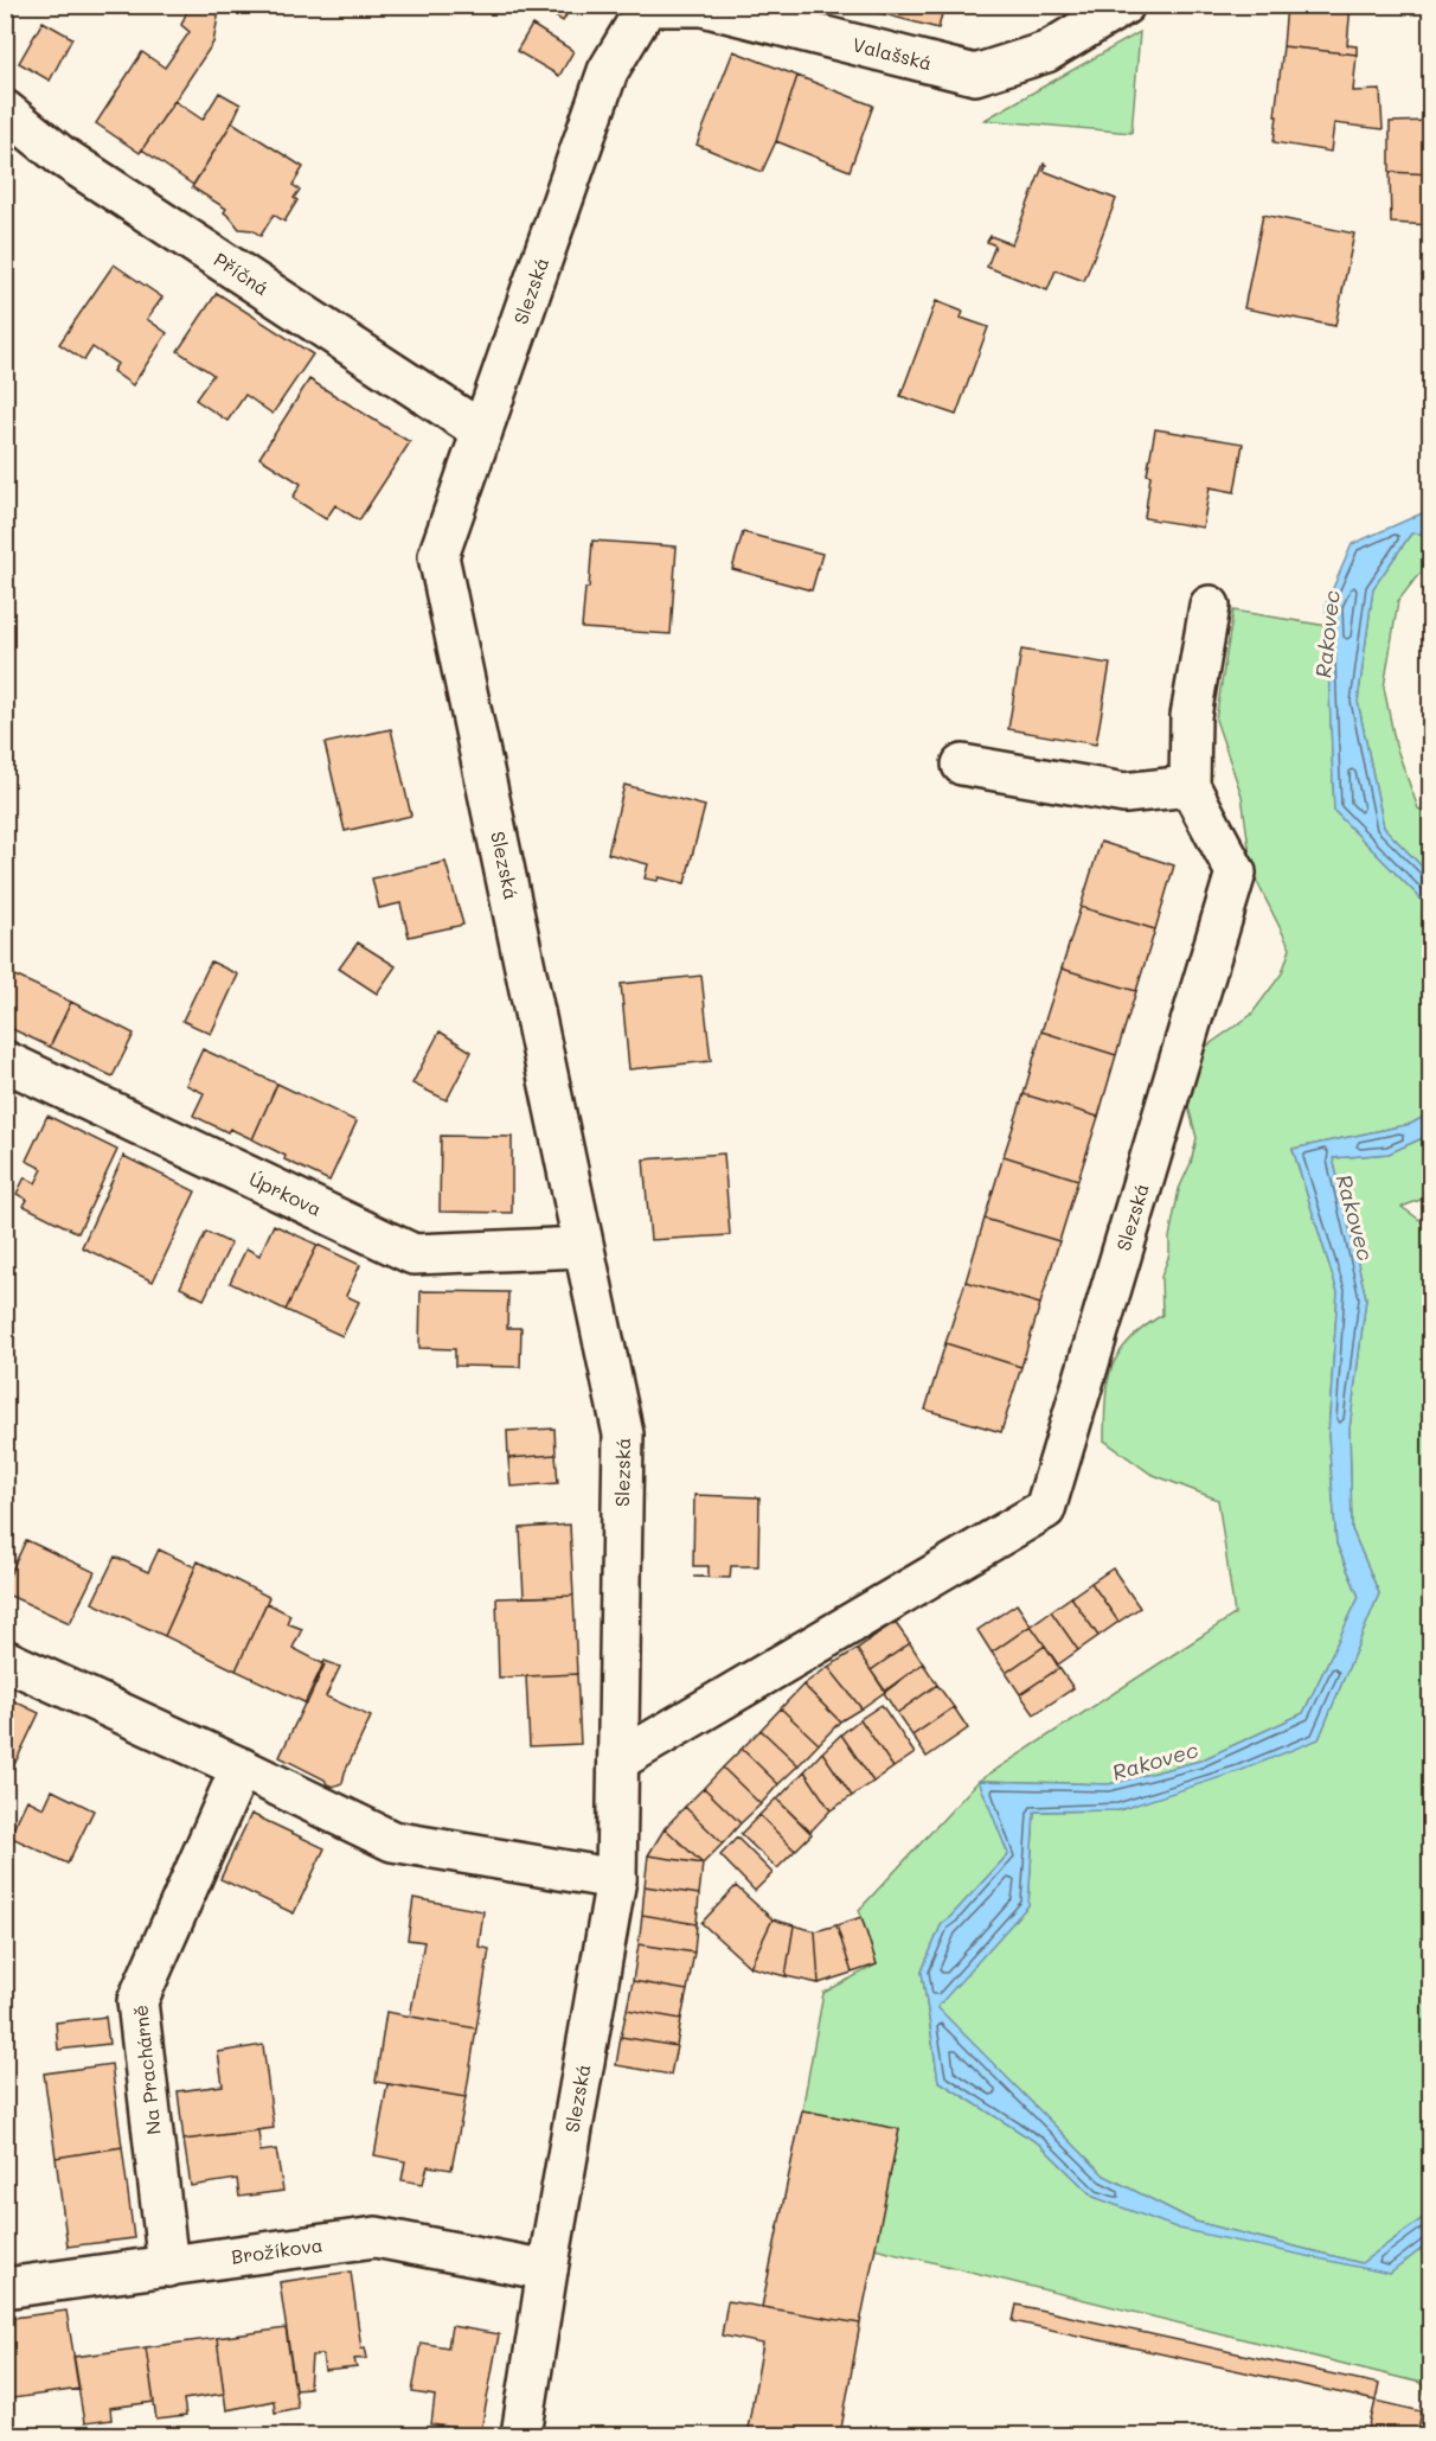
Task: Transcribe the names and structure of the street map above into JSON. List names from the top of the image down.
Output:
{
  "streets": {
    "street": [
      "Valašská",
      "Příčná",
      "Slezská",
      "Úprkova",
      "Na Prachárně",
      "Brožíkova"
    ]
  },
  "crossings": [
    ["Valašská", "Slezská"],
    ["Příčná", "Slezská"],
    ["Slezská", "Úprkova"],
    ["Slezská", "Brožíkova"],
    ["Na Prachárně", "Brožíkova"]
  ],
  "water": ["Rakovec"]
}
